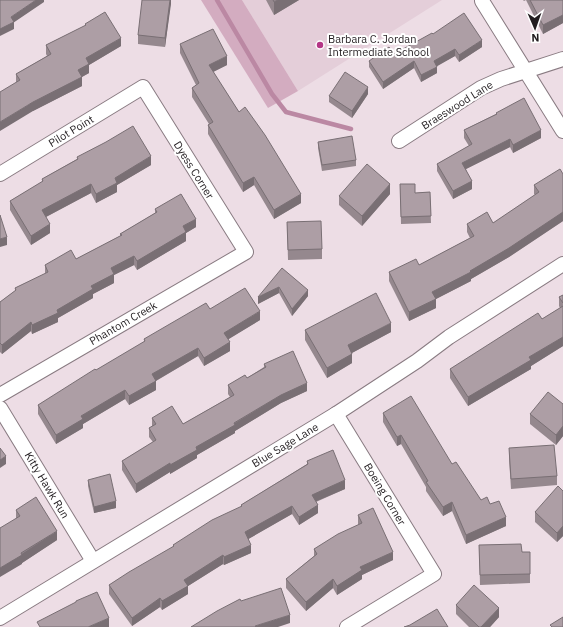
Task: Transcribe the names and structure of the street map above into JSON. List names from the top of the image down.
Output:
{
  "streets": {
    "street": [
      "Braeswood Lane",
      "Pilot Point",
      "Dyess Corner",
      "Phantom Creek",
      "Blue Sage Lane",
      "Kitty Hawk Run",
      "Boeing Corner"
    ]
  },
  "crossings": [
    ["Pilot Point", "Dyess Corner"],
    ["Dyess Corner", "Phantom Creek"],
    ["Blue Sage Lane", "Kitty Hawk Run"],
    ["Blue Sage Lane", "Boeing Corner"]
  ],
  "places": ["Barbara C. Jordan Intermediate School"],
  "north": "bottom"
}
